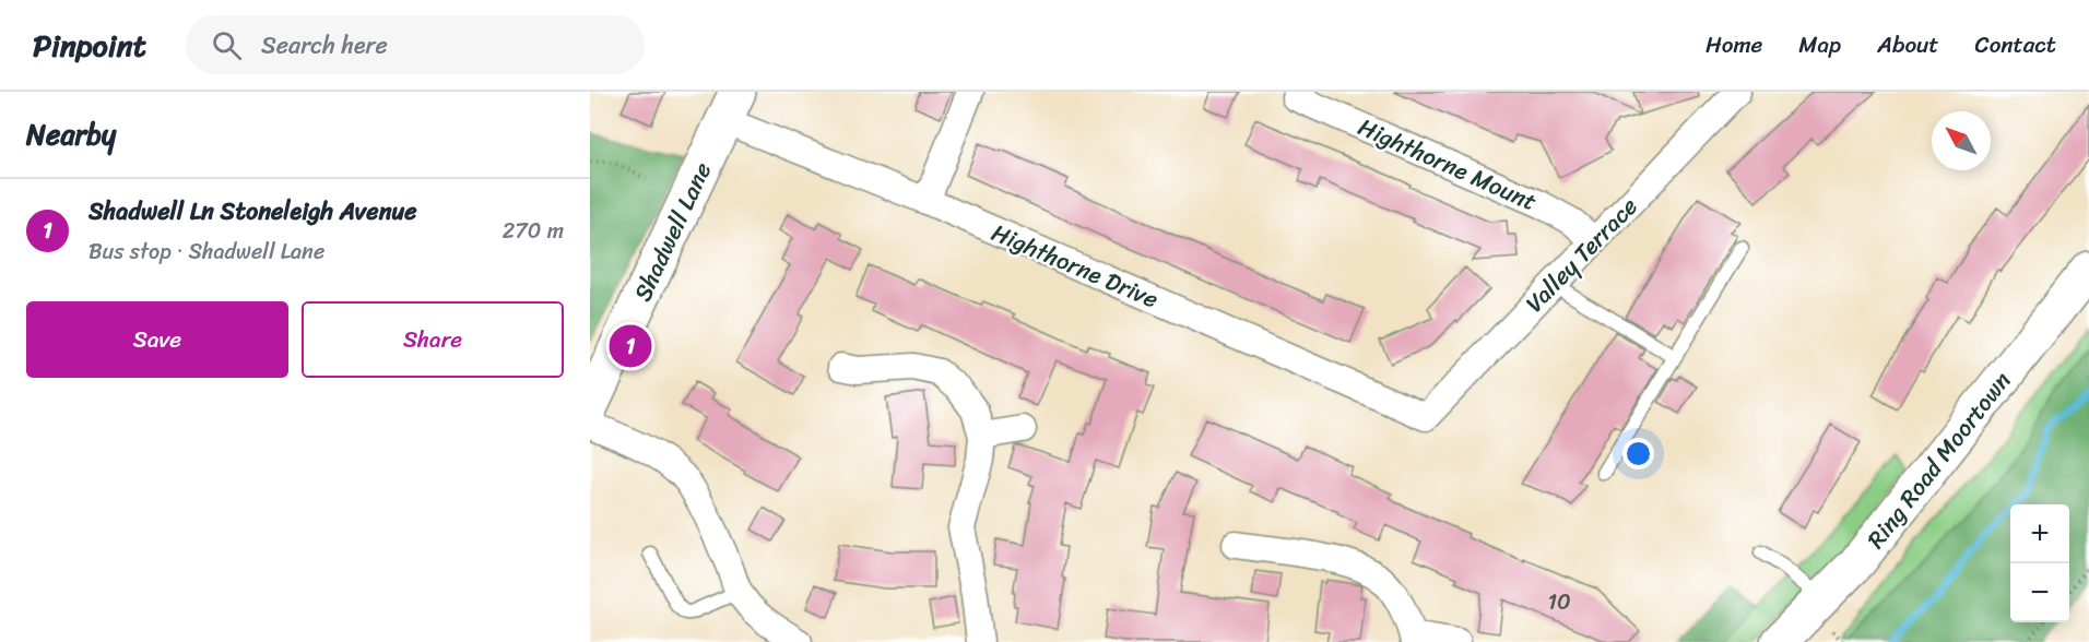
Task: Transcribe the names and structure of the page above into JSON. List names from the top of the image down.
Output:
{
  "streets": {
    "main road": ["Shadwell Lane", "Ring Road Moortown"],
    "street": ["Highthorne Mount", "Valley Terrace", "Highthorne Drive"]
  },
  "crossings": [
    ["Highthorne Mount", "Valley Terrace"],
    ["Shadwell Lane", "Highthorne Drive"],
    ["Valley Terrace", "Highthorne Drive"]
  ],
  "house_numbers": ["10"],
  "north": "top left",
  "page": {
    "header": "Pinpoint",
    "search": "Search here",
    "nav": [
      "Home",
      "Map",
      "About",
      "Contact"
    ],
    "heading": "Nearby",
    "list": [
      {
        "mark": "1",
        "name": "Shadwell Ln Stoneleigh Avenue",
        "note": "Bus stop · Shadwell Lane",
        "value": "270 m"
      }
    ],
    "buttons": ["Save", "Share"],
    "pins": "1",
    "map_buttons": ["+", "−"]
  }
}
